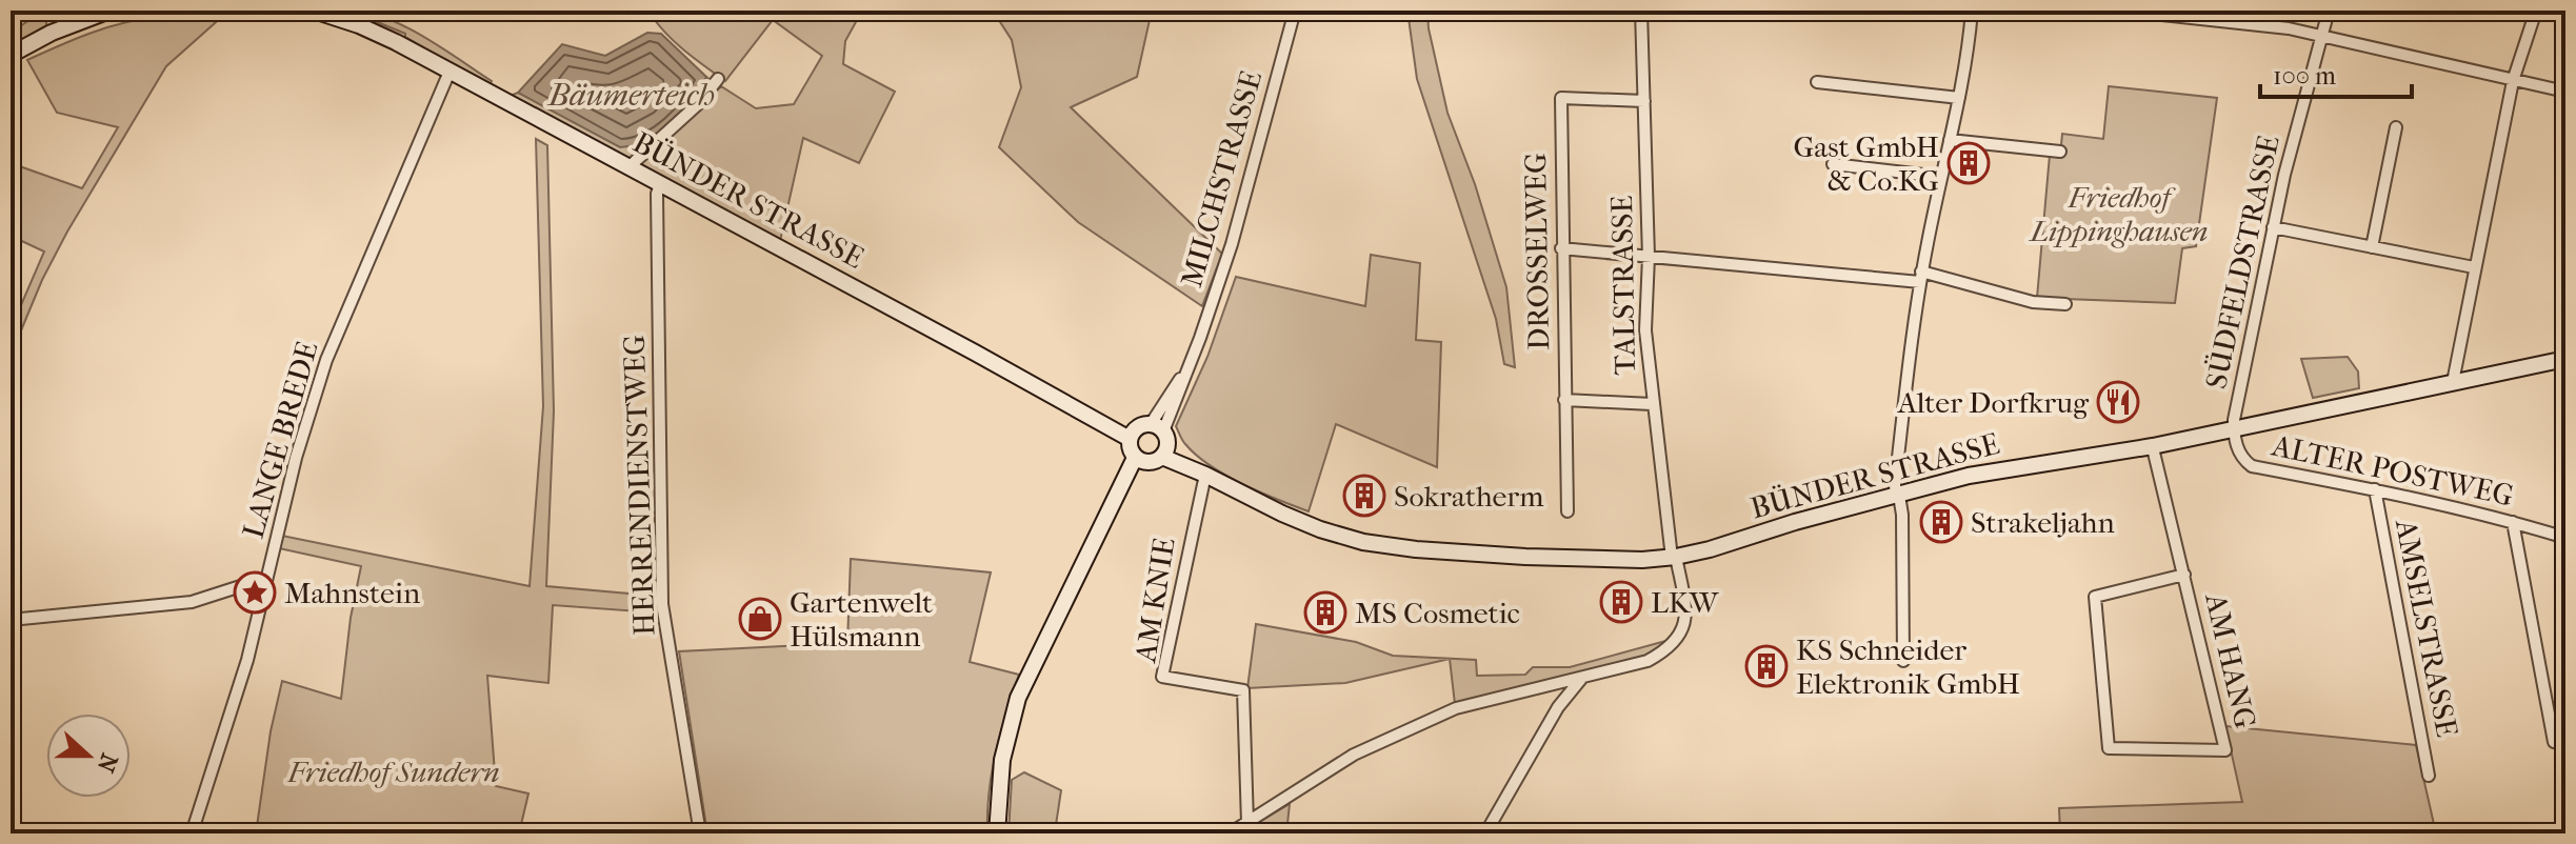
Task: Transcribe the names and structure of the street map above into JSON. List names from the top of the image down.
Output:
{
  "streets": {
    "main road": ["BÜNDER STRASSE"],
    "street": [
      "MILCHSTRASSE",
      "DROSSELWEG",
      "SÜDFELDSTRASSE",
      "TALSTRASSE",
      "LANGE BREDE",
      "ALTER POSTWEG",
      "HERRENDIENSTWEG",
      "AM KNIE",
      "AMSELSTRASSE",
      "AM HANG"
    ]
  },
  "crossings": [
    ["MILCHSTRASSE", "BÜNDER STRASSE"],
    ["BÜNDER STRASSE", "SÜDFELDSTRASSE"],
    ["BÜNDER STRASSE", "TALSTRASSE"],
    ["BÜNDER STRASSE", "LANGE BREDE"],
    ["BÜNDER STRASSE", "ALTER POSTWEG"],
    ["BÜNDER STRASSE", "HERRENDIENSTWEG"],
    ["BÜNDER STRASSE", "AM KNIE"],
    ["BÜNDER STRASSE", "AM HANG"],
    ["DROSSELWEG", "TALSTRASSE"],
    ["SÜDFELDSTRASSE", "ALTER POSTWEG"],
    ["TALSTRASSE", "AM KNIE"],
    ["ALTER POSTWEG", "AMSELSTRASSE"]
  ],
  "water": ["Bäumerteich"],
  "parks": ["Friedhof Lippinghausen", "Friedhof Sundern"],
  "places": {
    "building": [
      "Gast GmbH & Co.KG",
      "Sokratherm",
      "Strakeljahn",
      "LKW",
      "MS Cosmetic",
      "KS Schneider Elektronik GmbH"
    ],
    "restaurant": ["Alter Dorfkrug"],
    "place": ["Mahnstein"],
    "shop": ["Gartenwelt Hülsmann"]
  },
  "scale_bar": "100 m",
  "north": "right"
}
